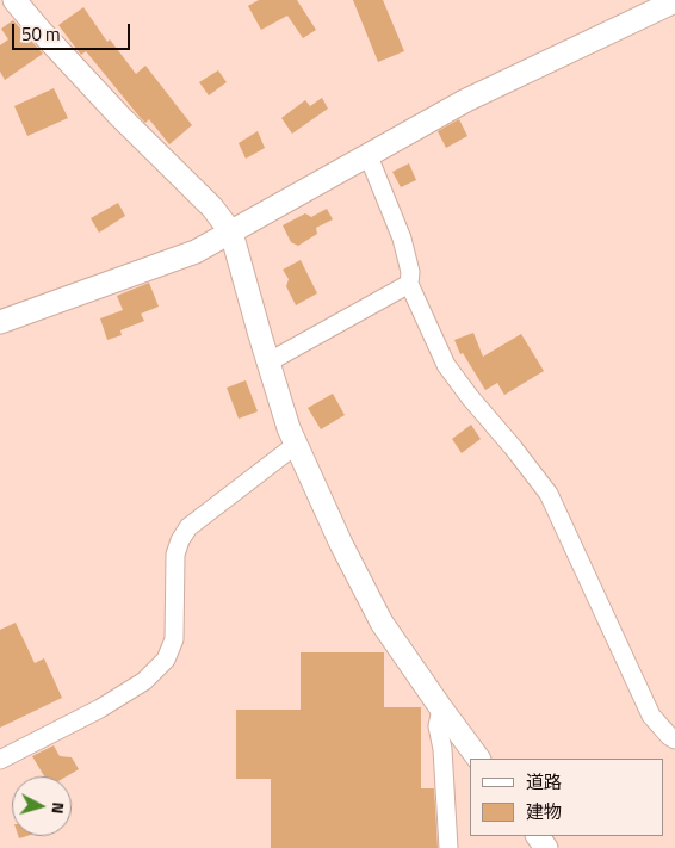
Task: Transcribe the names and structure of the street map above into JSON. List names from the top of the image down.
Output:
{
  "legend": ["道路", "建物"],
  "scale_bar": "50 m",
  "north": "right"
}
